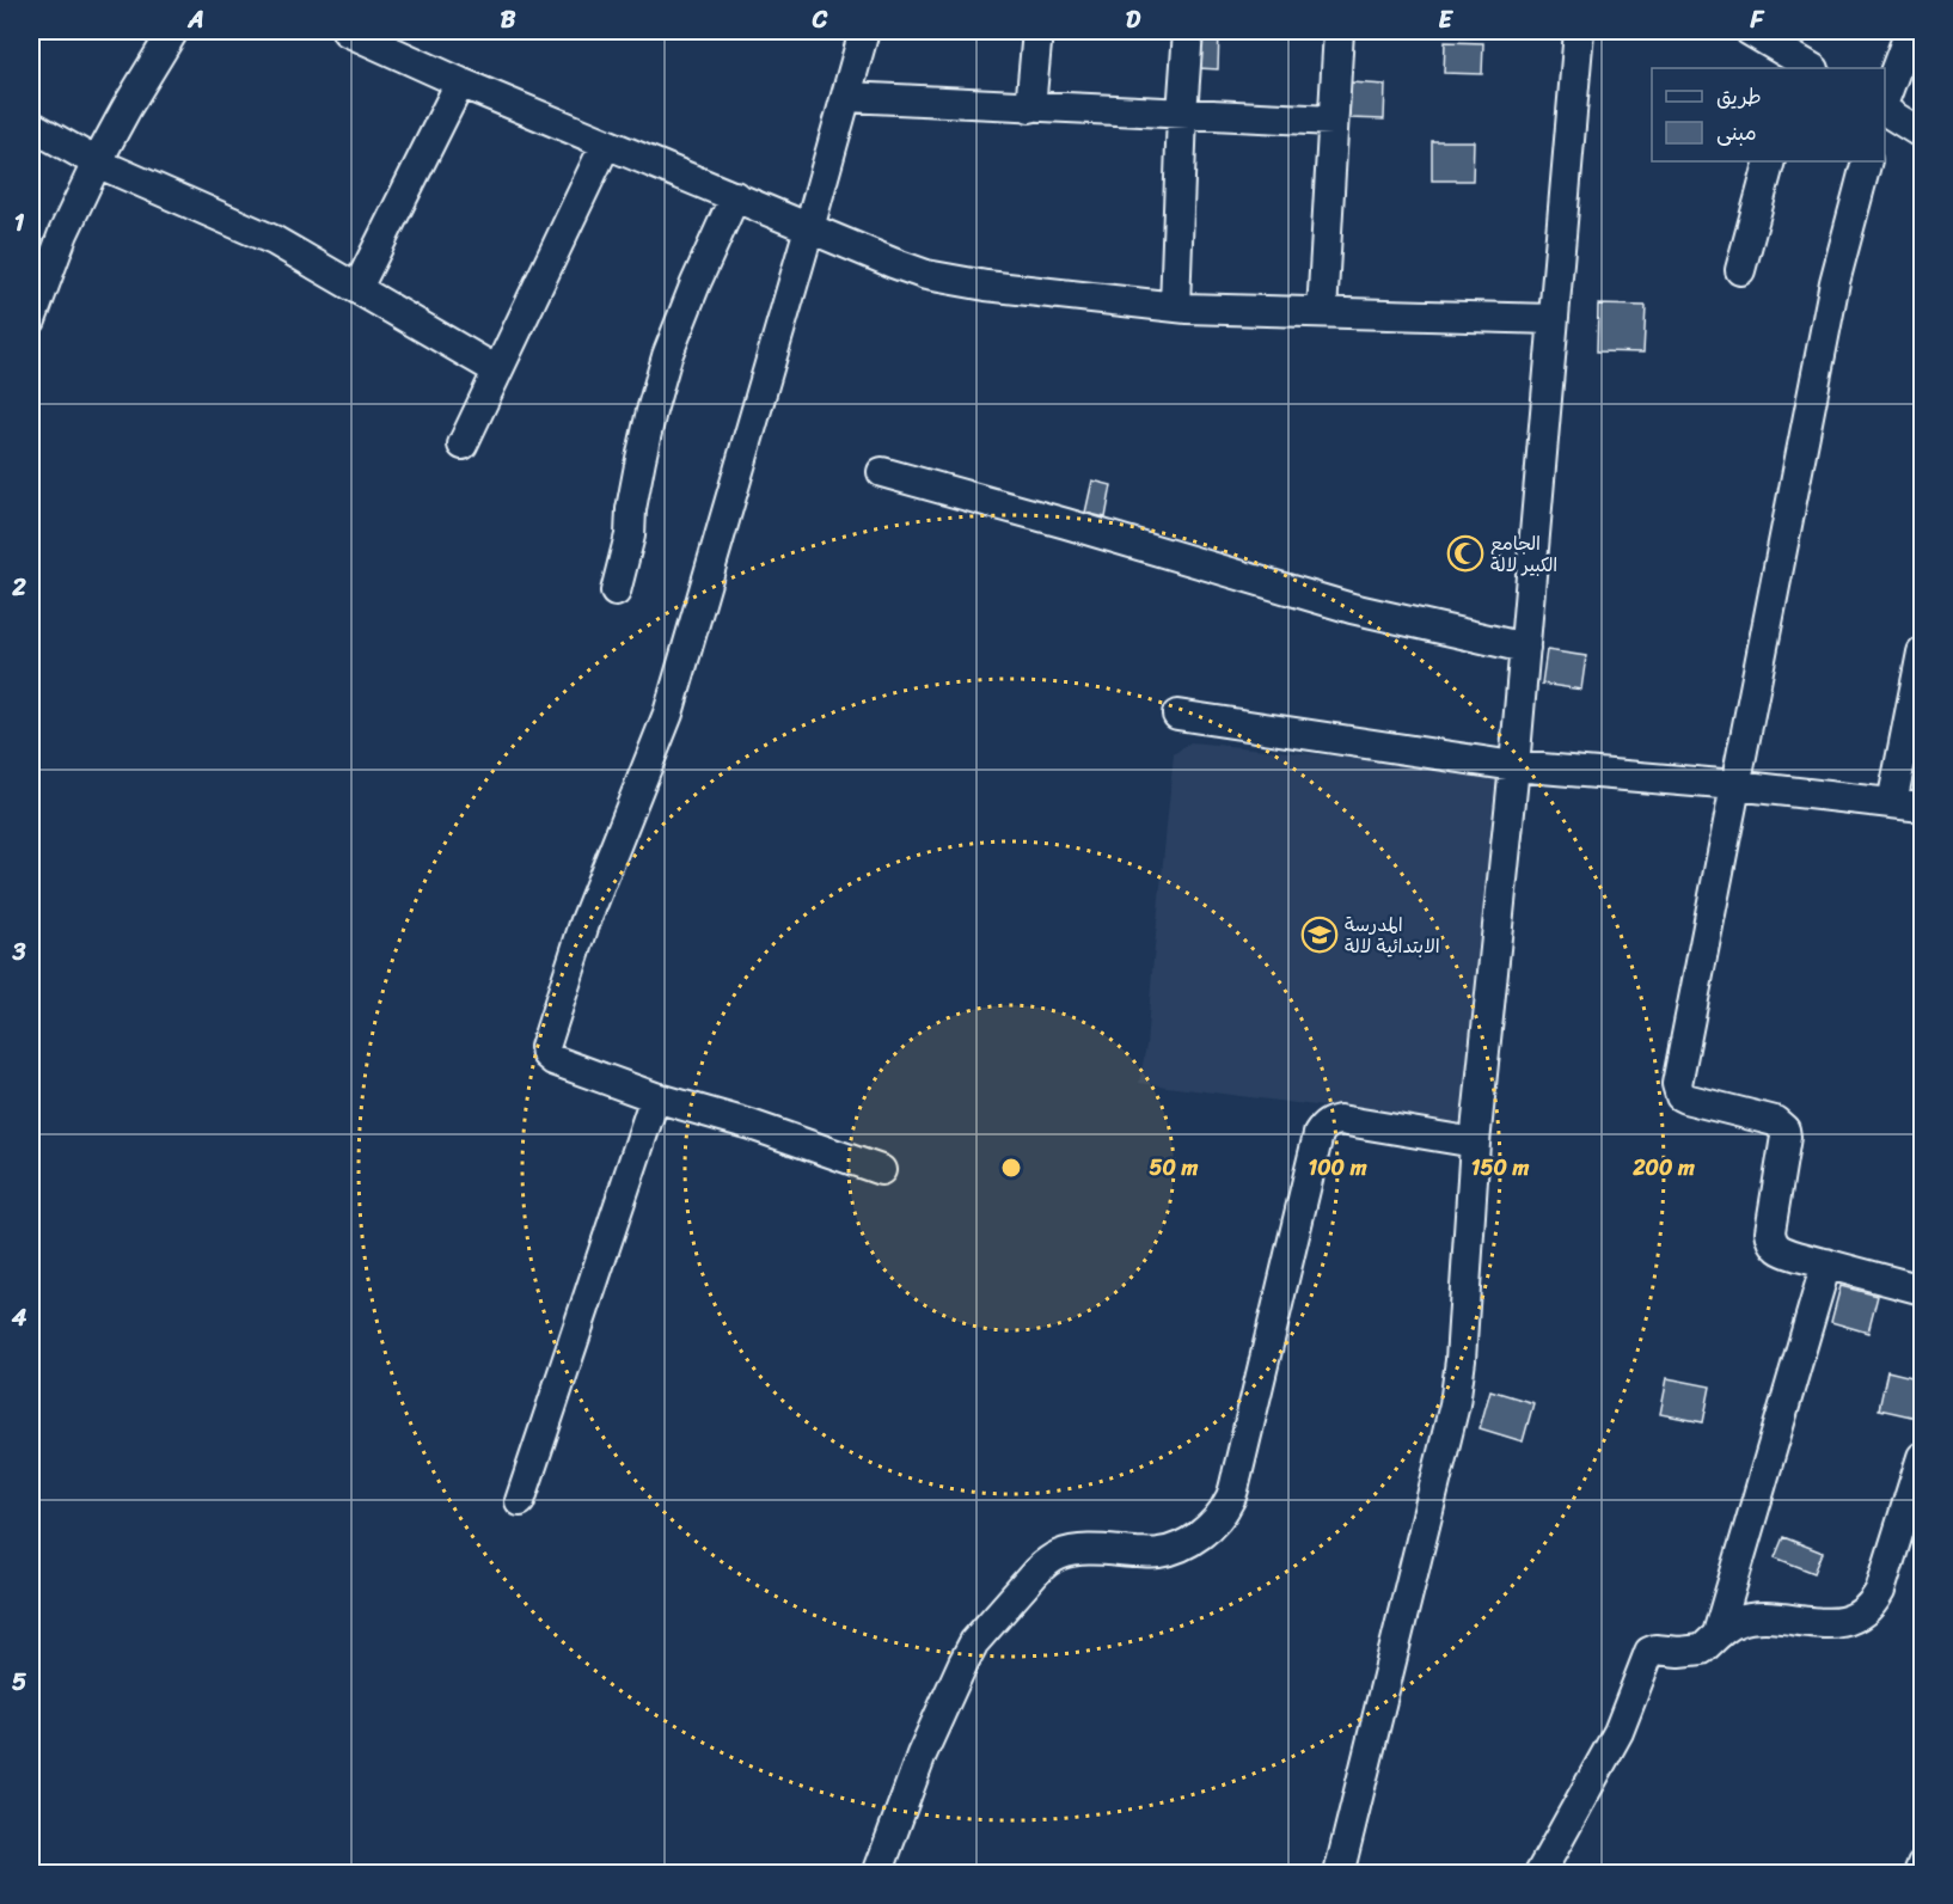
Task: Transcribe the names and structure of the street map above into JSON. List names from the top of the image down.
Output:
{
  "places": {
    "mosque": ["الجامع الكبير لالة"],
    "school or university": ["المدرسة الابتدائية لالة"]
  },
  "legend": ["طريق", "مبنى"],
  "grid": {
    "columns": [
      "A",
      "B",
      "C",
      "D",
      "E",
      "F"
    ],
    "rows": [
      "1",
      "2",
      "3",
      "4",
      "5"
    ]
  },
  "rings": [
    "50 m",
    "100 m",
    "150 m",
    "200 m"
  ]
}
